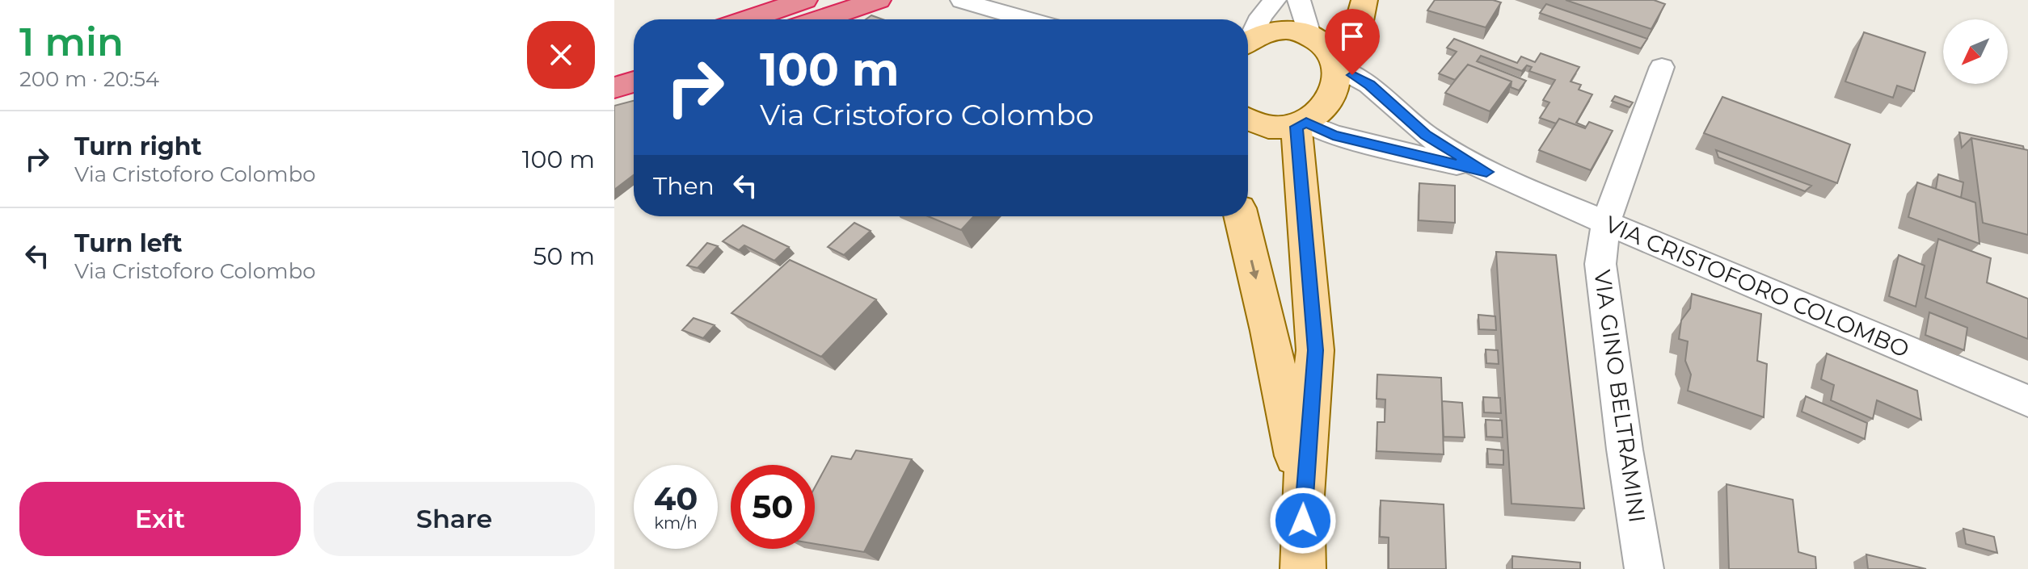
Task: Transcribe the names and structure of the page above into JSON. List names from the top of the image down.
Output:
{
  "streets": {
    "street": ["VIA CRISTOFORO COLOMBO", "VIA GINO BELTRAMINI"]
  },
  "crossings": [
    ["VIA CRISTOFORO COLOMBO", "VIA GINO BELTRAMINI"]
  ],
  "north": "bottom left",
  "page": {
    "heading": ["1 min", "200 m · 20:54"],
    "turn": ["100 m", "Via Cristoforo Colombo"],
    "list": [
      {
        "name": "Turn right",
        "note": "Via Cristoforo Colombo",
        "value": "100 m"
      },
      {
        "name": "Turn left",
        "note": "Via Cristoforo Colombo",
        "value": "50 m"
      }
    ],
    "then": "Then",
    "speed": "40 km/h",
    "limit": "50",
    "buttons": ["Exit", "Share"]
  }
}
